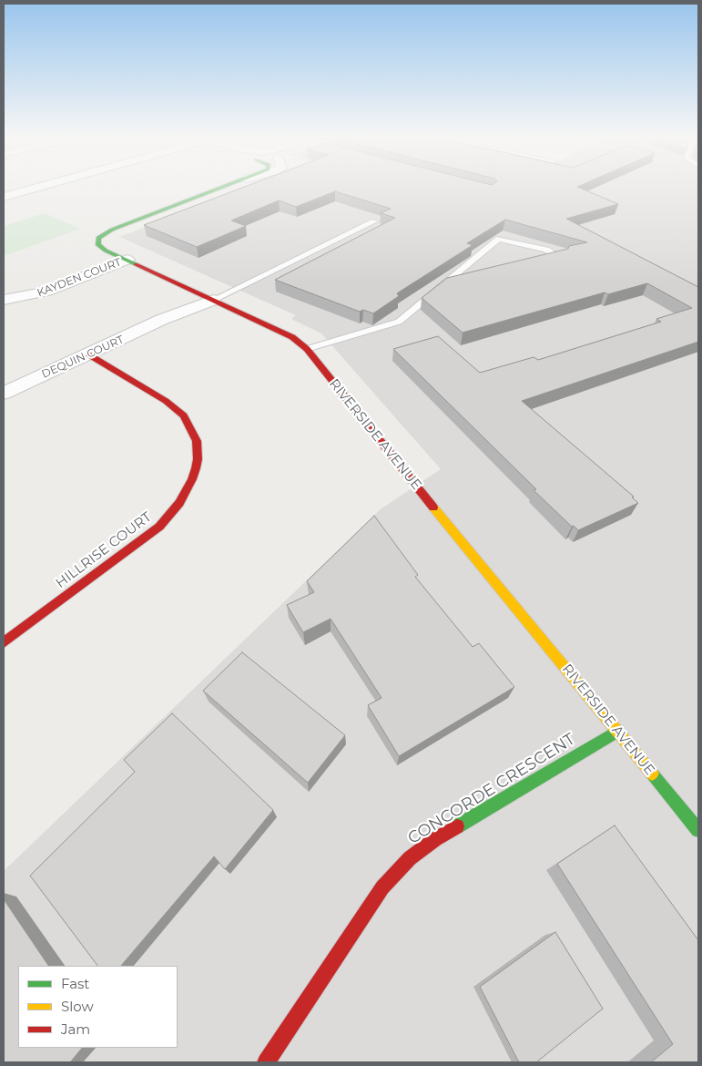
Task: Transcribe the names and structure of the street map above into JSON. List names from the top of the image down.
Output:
{
  "streets": {
    "street": [
      "KAYDEN COURT",
      "DEQUIN COURT",
      "RIVERSIDE AVENUE",
      "HILLRISE COURT",
      "CONCORDE CRESCENT"
    ]
  },
  "crossings": [
    ["KAYDEN COURT", "RIVERSIDE AVENUE"],
    ["DEQUIN COURT", "RIVERSIDE AVENUE"],
    ["DEQUIN COURT", "HILLRISE COURT"],
    ["RIVERSIDE AVENUE", "CONCORDE CRESCENT"]
  ],
  "legend": ["Fast", "Slow", "Jam"]
}
